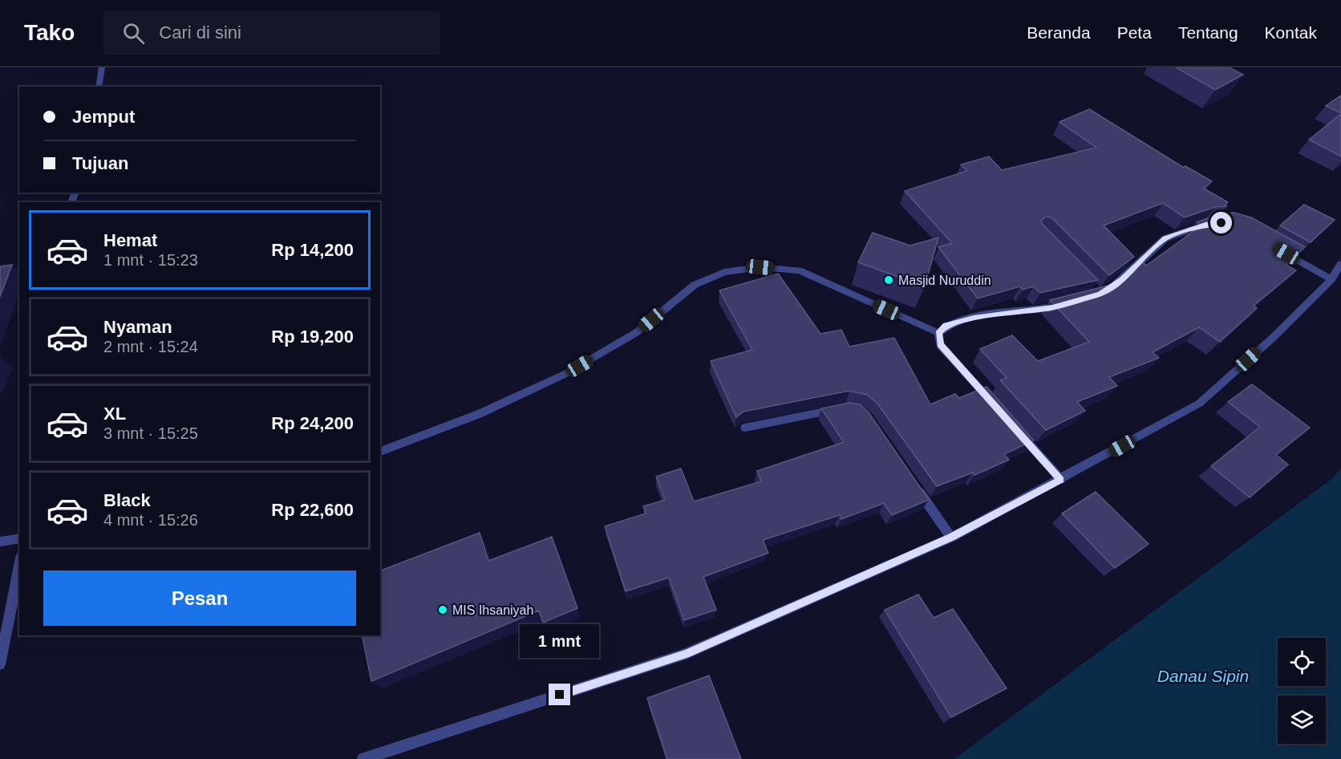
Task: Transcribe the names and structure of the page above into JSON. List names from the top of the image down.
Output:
{
  "water": ["Danau Sipin"],
  "places": ["Masjid Nuruddin", "MIS Ihsaniyah"],
  "page": {
    "header": "Tako",
    "search": "Cari di sini",
    "nav": [
      "Beranda",
      "Peta",
      "Tentang",
      "Kontak"
    ],
    "banner": ["Jemput", "Tujuan"],
    "list": [
      {
        "name": "Hemat",
        "note": "1 mnt · 15:23",
        "value": "Rp 14,200"
      },
      {
        "name": "Nyaman",
        "note": "2 mnt · 15:24",
        "value": "Rp 19,200"
      },
      {
        "name": "XL",
        "note": "3 mnt · 15:25",
        "value": "Rp 24,200"
      },
      {
        "name": "Black",
        "note": "4 mnt · 15:26",
        "value": "Rp 22,600"
      }
    ],
    "buttons": "Pesan",
    "bubble": "1 mnt"
  }
}
